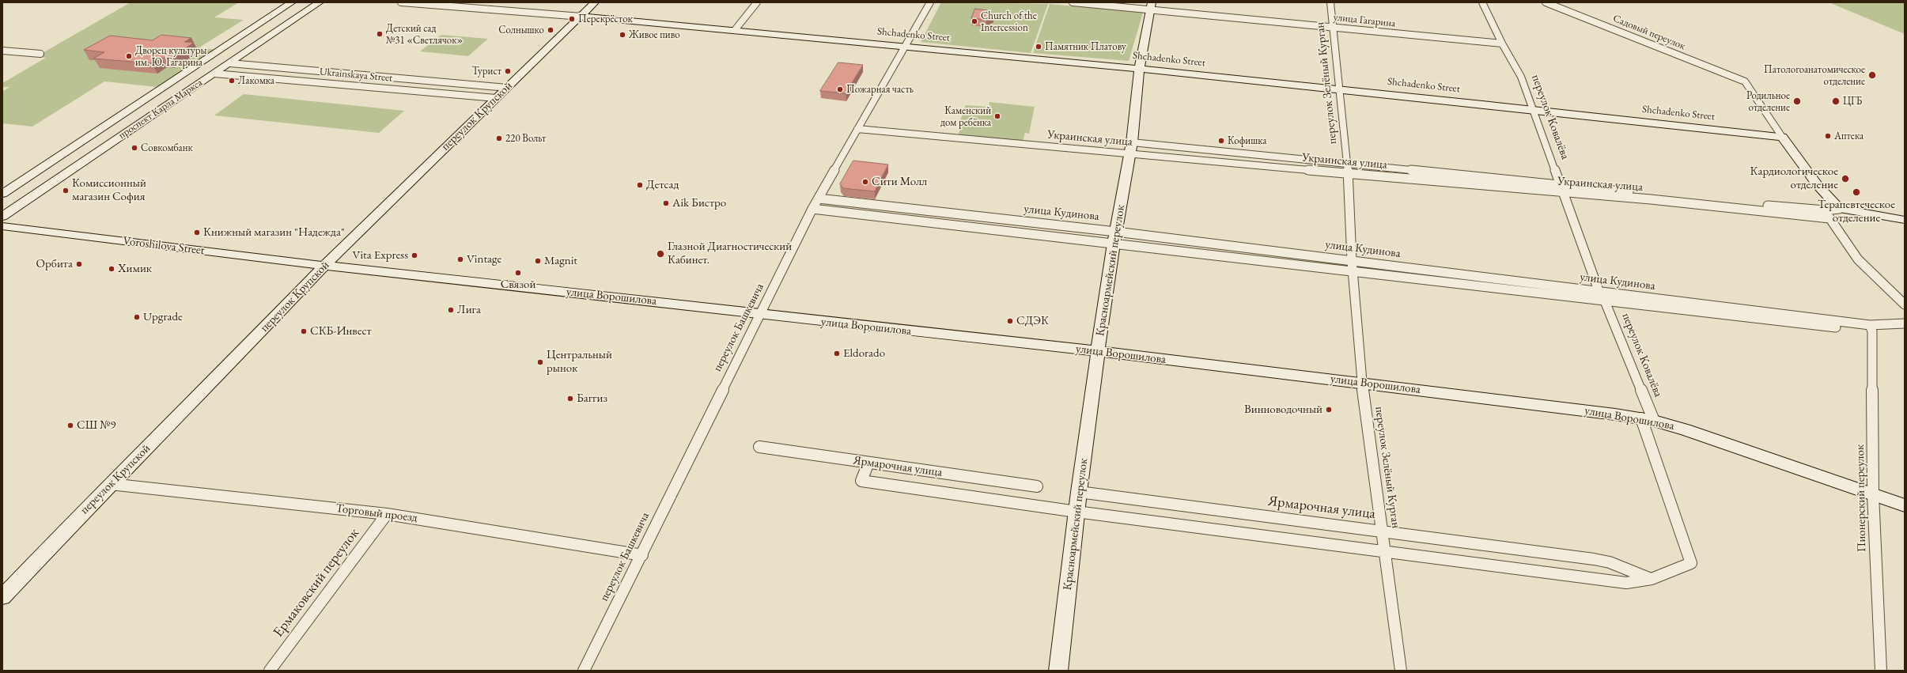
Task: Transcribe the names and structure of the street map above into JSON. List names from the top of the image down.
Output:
{
  "streets": {
    "street": [
      "улица Гагарина",
      "Садовый переулок",
      "Shchadenko Street",
      "Ukrainskaya Street",
      "переулок Зелёный Курган",
      "проспект Карла Маркса",
      "переулок Крупской",
      "переулок Ковалёва",
      "Украинская улица",
      "улица Кудинова",
      "Voroshilova Street",
      "Красноармейский переулок",
      "улица Ворошилова",
      "переулок Башкевича",
      "Ярмарочная улица",
      "Пионерский переулок",
      "Торговый проезд",
      "Ермаковский переулок"
    ]
  },
  "crossings": [
    ["улица Гагарина", "переулок Зелёный Курган"],
    ["улица Гагарина", "переулок Ковалёва"],
    ["улица Гагарина", "Красноармейский переулок"],
    ["Садовый переулок", "Shchadenko Street"],
    ["Shchadenko Street", "переулок Зелёный Курган"],
    ["Shchadenko Street", "переулок Крупской"],
    ["Shchadenko Street", "переулок Ковалёва"],
    ["Shchadenko Street", "Красноармейский переулок"],
    ["Shchadenko Street", "переулок Башкевича"],
    ["Ukrainskaya Street", "проспект Карла Маркса"],
    ["Ukrainskaya Street", "переулок Крупской"],
    ["переулок Зелёный Курган", "Украинская улица"],
    ["переулок Зелёный Курган", "улица Кудинова"],
    ["переулок Зелёный Курган", "улица Ворошилова"],
    ["переулок Зелёный Курган", "Ярмарочная улица"],
    ["переулок Крупской", "Voroshilova Street"],
    ["переулок Крупской", "улица Ворошилова"],
    ["переулок Крупской", "Торговый проезд"],
    ["переулок Ковалёва", "Украинская улица"],
    ["переулок Ковалёва", "улица Кудинова"],
    ["переулок Ковалёва", "улица Ворошилова"],
    ["переулок Ковалёва", "Ярмарочная улица"],
    ["Украинская улица", "Красноармейский переулок"],
    ["Украинская улица", "переулок Башкевича"],
    ["улица Кудинова", "Красноармейский переулок"],
    ["улица Кудинова", "переулок Башкевича"],
    ["улица Кудинова", "Пионерский переулок"],
    ["Voroshilova Street", "улица Ворошилова"],
    ["Красноармейский переулок", "улица Ворошилова"],
    ["Красноармейский переулок", "Ярмарочная улица"],
    ["улица Ворошилова", "переулок Башкевича"],
    ["улица Ворошилова", "Пионерский переулок"],
    ["переулок Башкевича", "Торговый проезд"],
    ["Торговый проезд", "Ермаковский переулок"]
  ],
  "places": [
    "Перекрёсток",
    "Church of the Intercession",
    "Солнышко",
    "Детский сад №31 «Светлячок»",
    "Живое пиво",
    "Памятник Платову",
    "Дворец культуры им. Ю. Гагарина",
    "Турист",
    "Патологоанатомическое отделение",
    "Лакомка",
    "Пожарная часть",
    "Родильное отделение",
    "ЦГБ",
    "Каменский дом ребёнка",
    "Аптека",
    "220 Вольт",
    "Кофишка",
    "Совкомбанк",
    "Кардиологическое отделение",
    "Сити Молл",
    "Детсад",
    "Комиссионный магазин София",
    "Терапевтеческое отделение",
    "Aik Бистро",
    "Книжный магазин \"Надежда\"",
    "Глазной Диагностический Кабинет.",
    "Vita Express",
    "Vintage",
    "Magnit",
    "Орбита",
    "Химик",
    "Связой",
    "Лига",
    "Upgrade",
    "СДЭК",
    "СКБ-Инвест",
    "Eldorado",
    "Центральный рынок",
    "Баггиз",
    "Винноводочный",
    "СШ №9"
  ]
}
